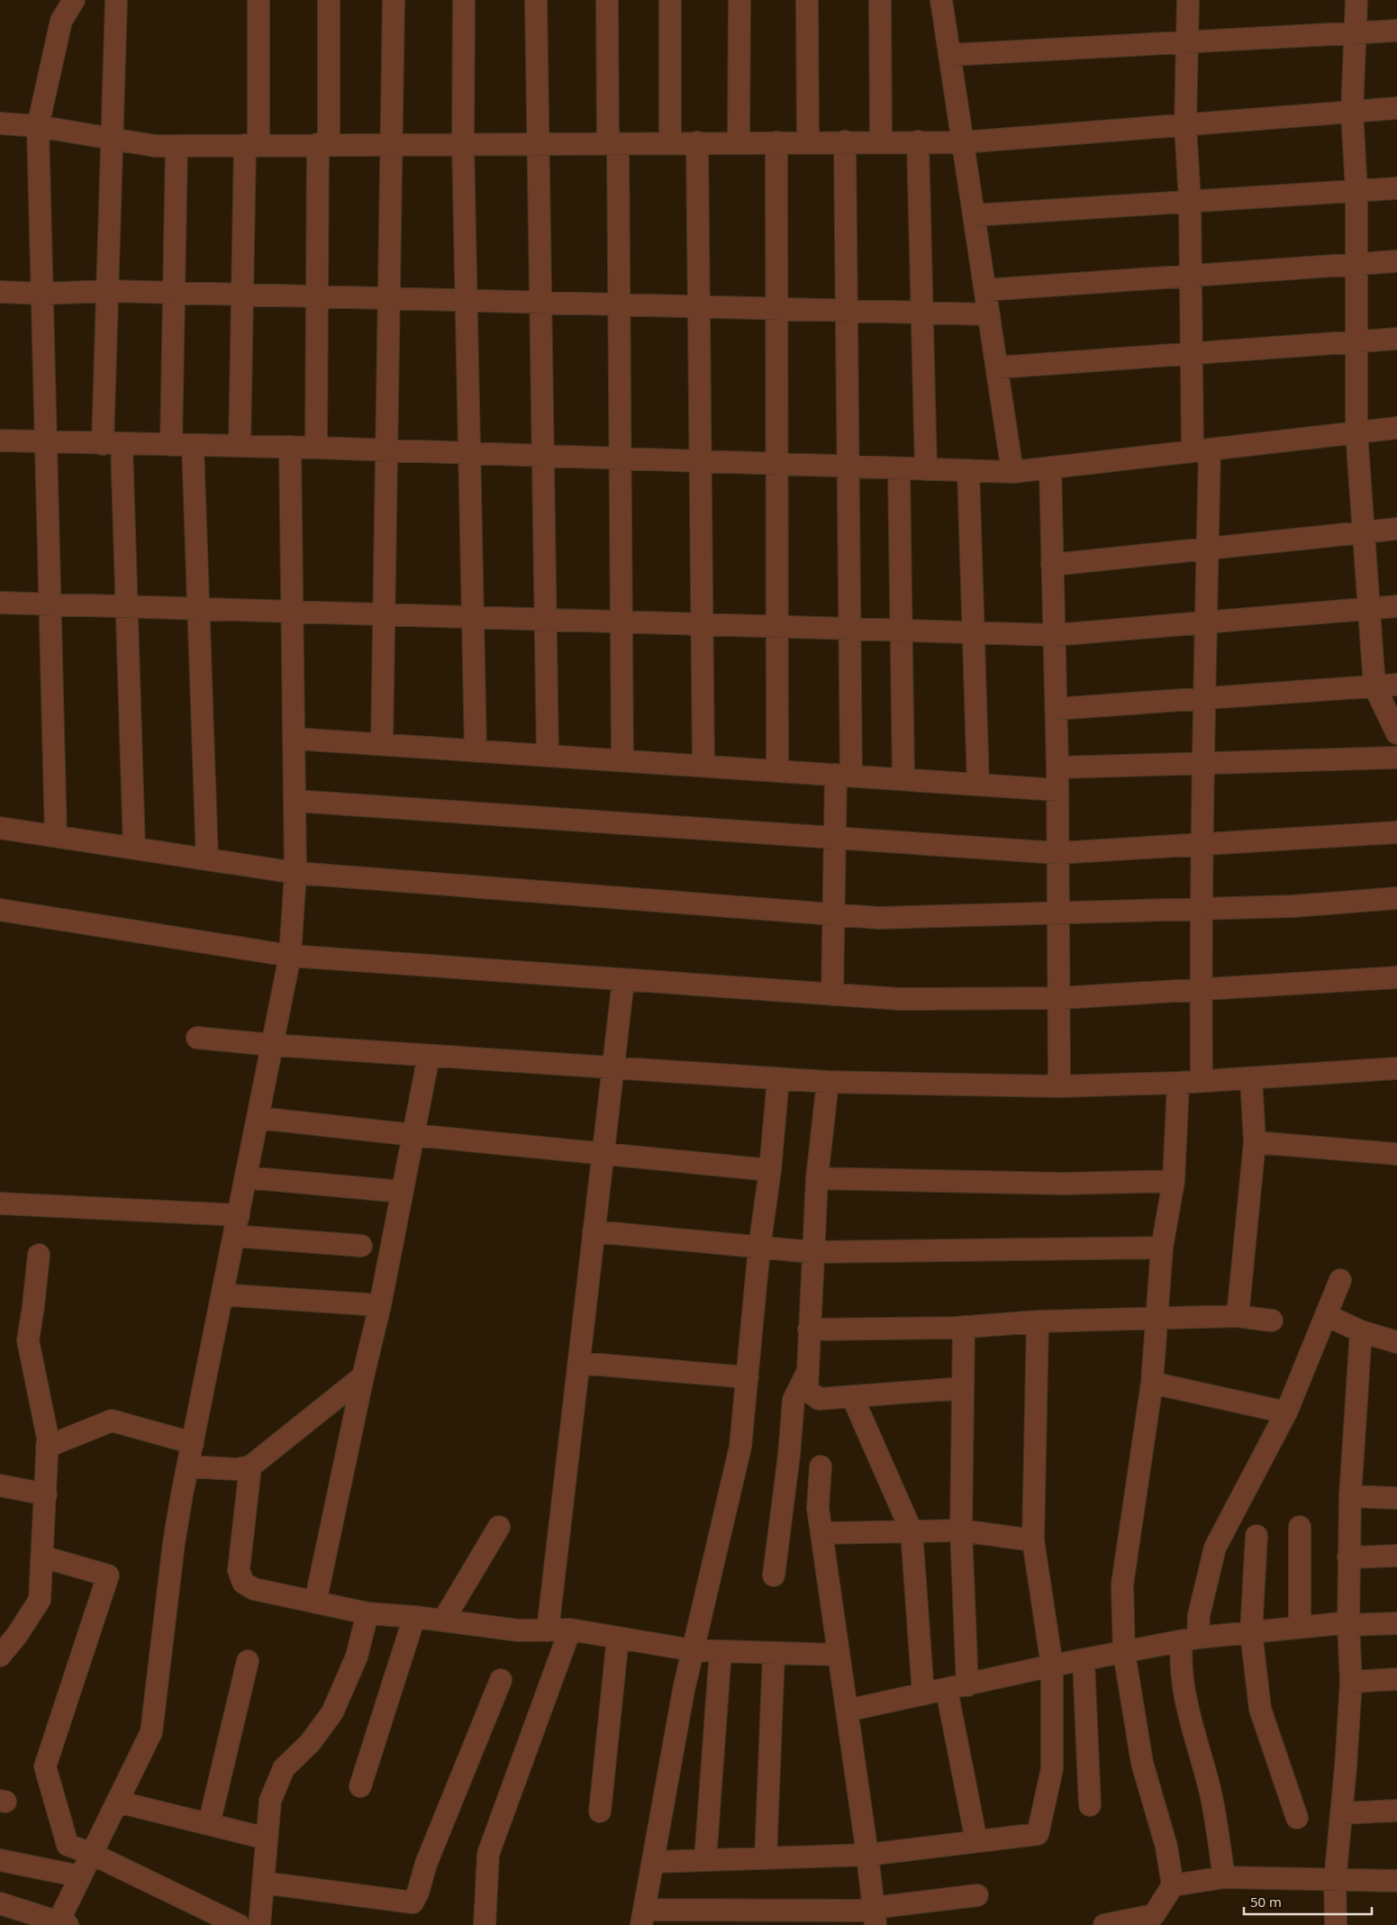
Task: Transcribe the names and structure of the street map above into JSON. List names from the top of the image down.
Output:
{
  "scale_bar": "50 m"
}
